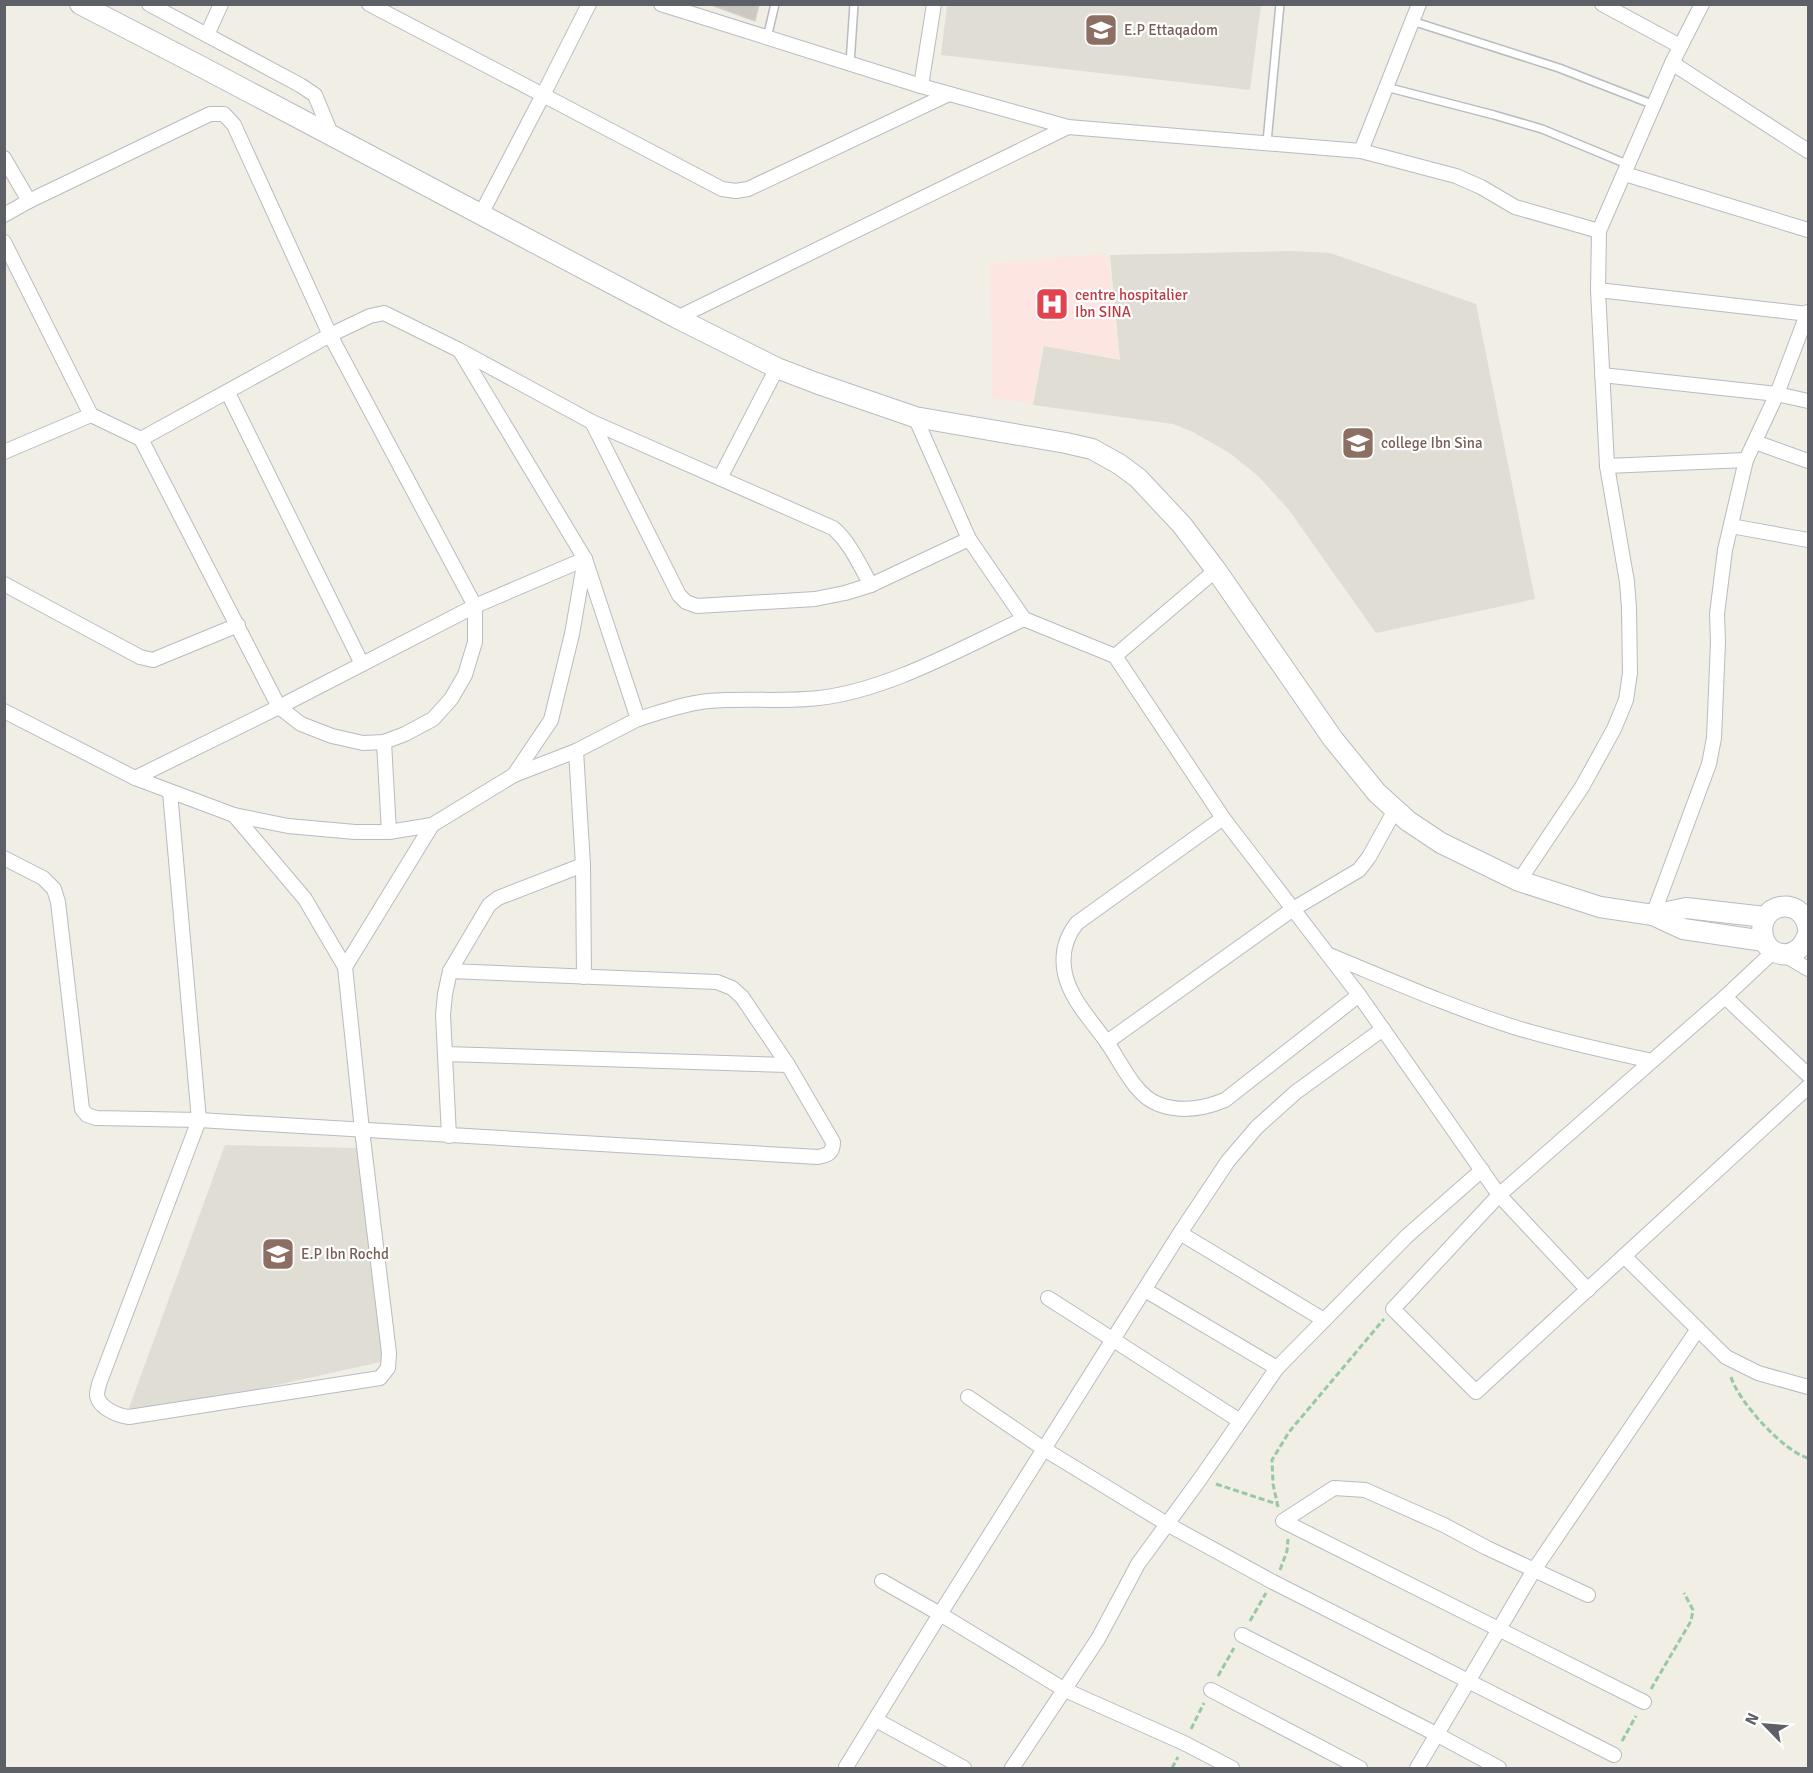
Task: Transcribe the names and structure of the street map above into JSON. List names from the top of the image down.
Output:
{
  "places": {
    "school or university": ["E.P Ettaqadom", "college Ibn Sina", "E.P Ibn Rochd"],
    "hospital": ["centre hospitalier Ibn SINA"]
  },
  "north": "top left"
}
